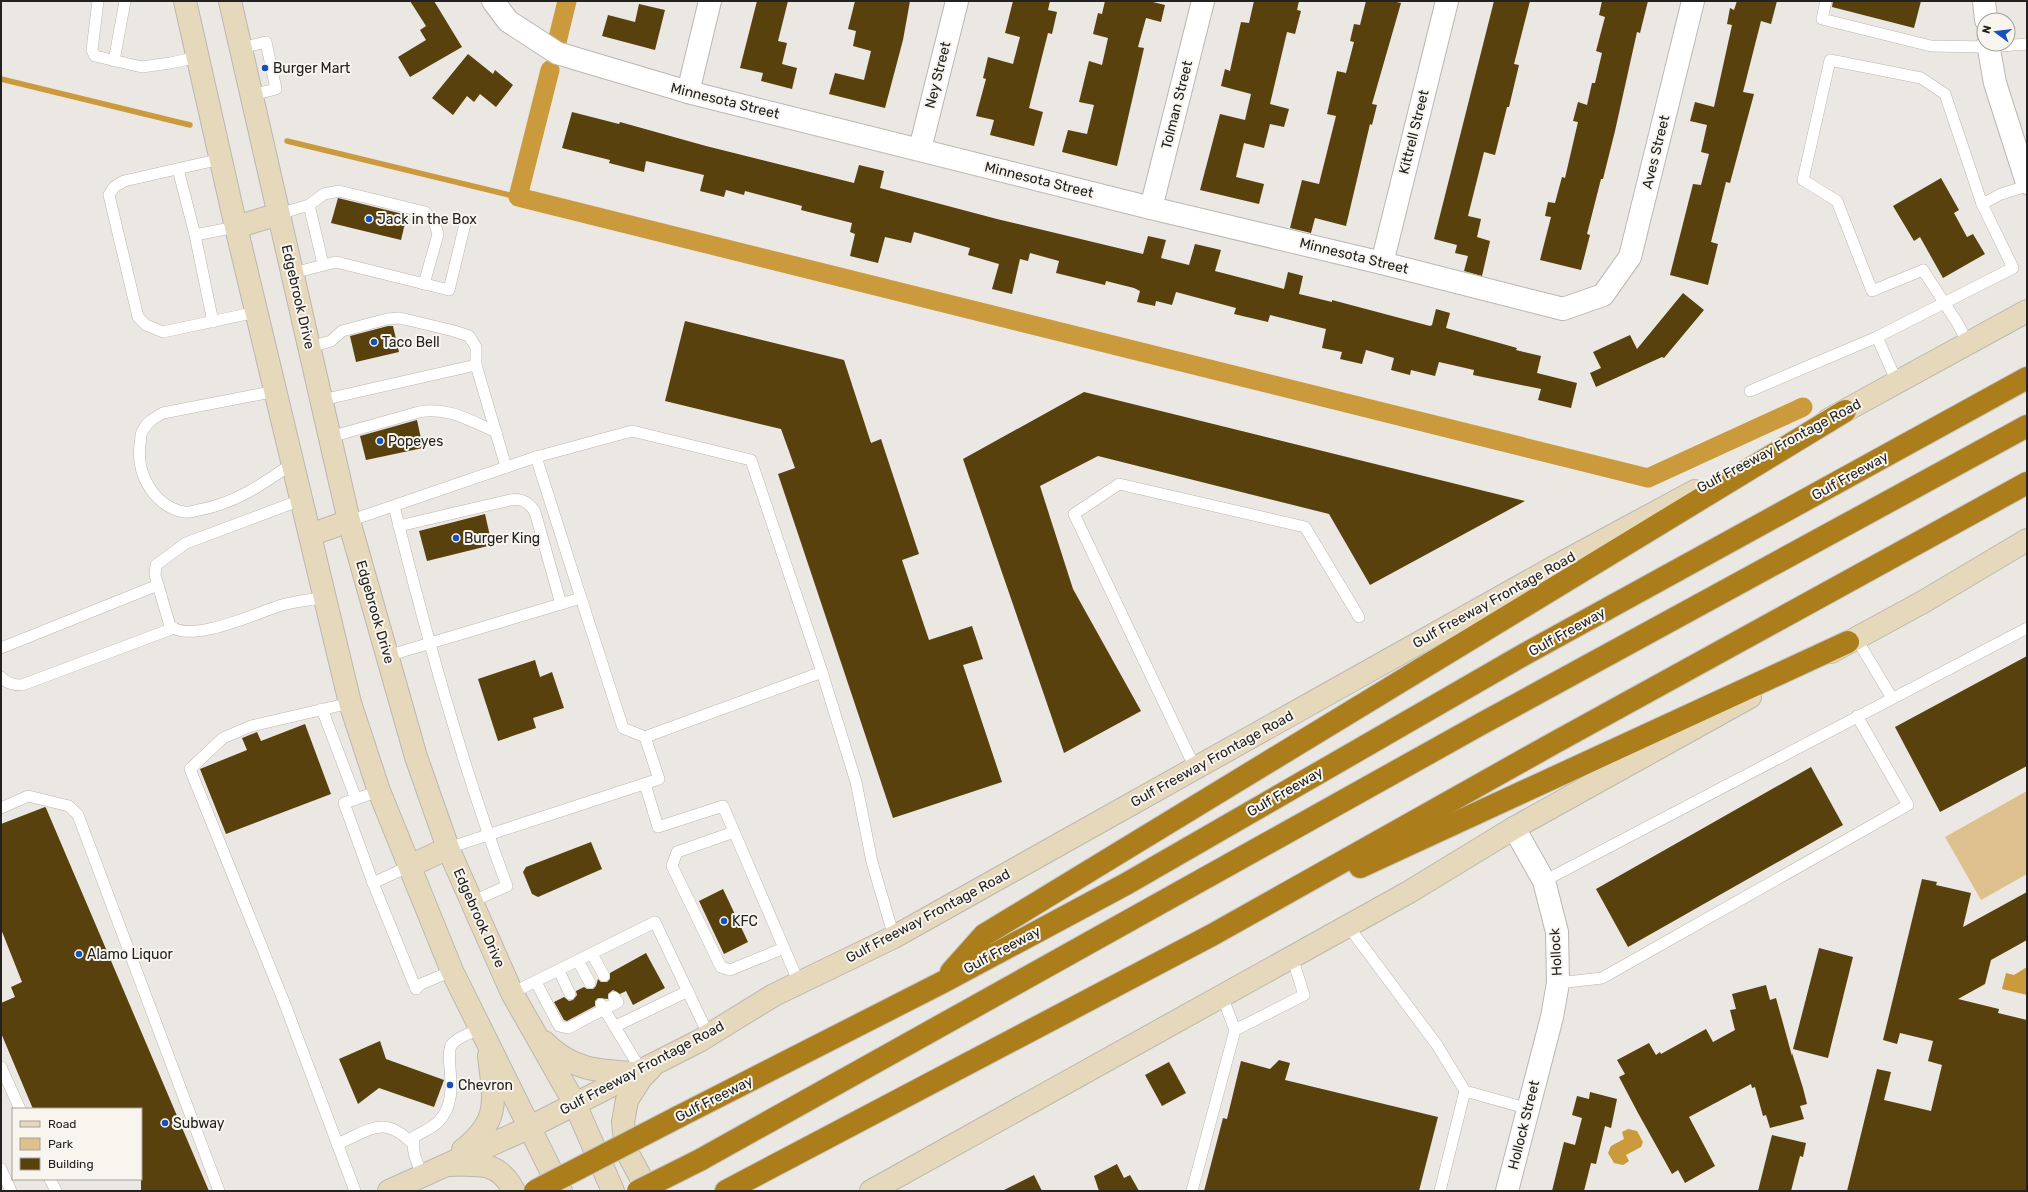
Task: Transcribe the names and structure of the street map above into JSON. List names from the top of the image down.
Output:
{
  "streets": {
    "highway": ["Gulf Freeway"],
    "main road": ["Edgebrook Drive", "Gulf Freeway Frontage Road"],
    "street": [
      "Ney Street",
      "Minnesota Street",
      "Tolman Street",
      "Kittrell Street",
      "Aves Street",
      "Hollock",
      "Hollock Street"
    ]
  },
  "crossings": [
    ["Ney Street", "Minnesota Street"],
    ["Minnesota Street", "Tolman Street"],
    ["Minnesota Street", "Kittrell Street"],
    ["Minnesota Street", "Aves Street"],
    ["Edgebrook Drive", "Gulf Freeway Frontage Road"],
    ["Hollock", "Hollock Street"]
  ],
  "places": [
    "Burger Mart",
    "Jack in the Box",
    "Taco Bell",
    "Popeyes",
    "Burger King",
    "KFC",
    "Alamo Liquor",
    "Chevron",
    "Subway"
  ],
  "legend": ["Road", "Park", "Building"],
  "north": "left"
}
